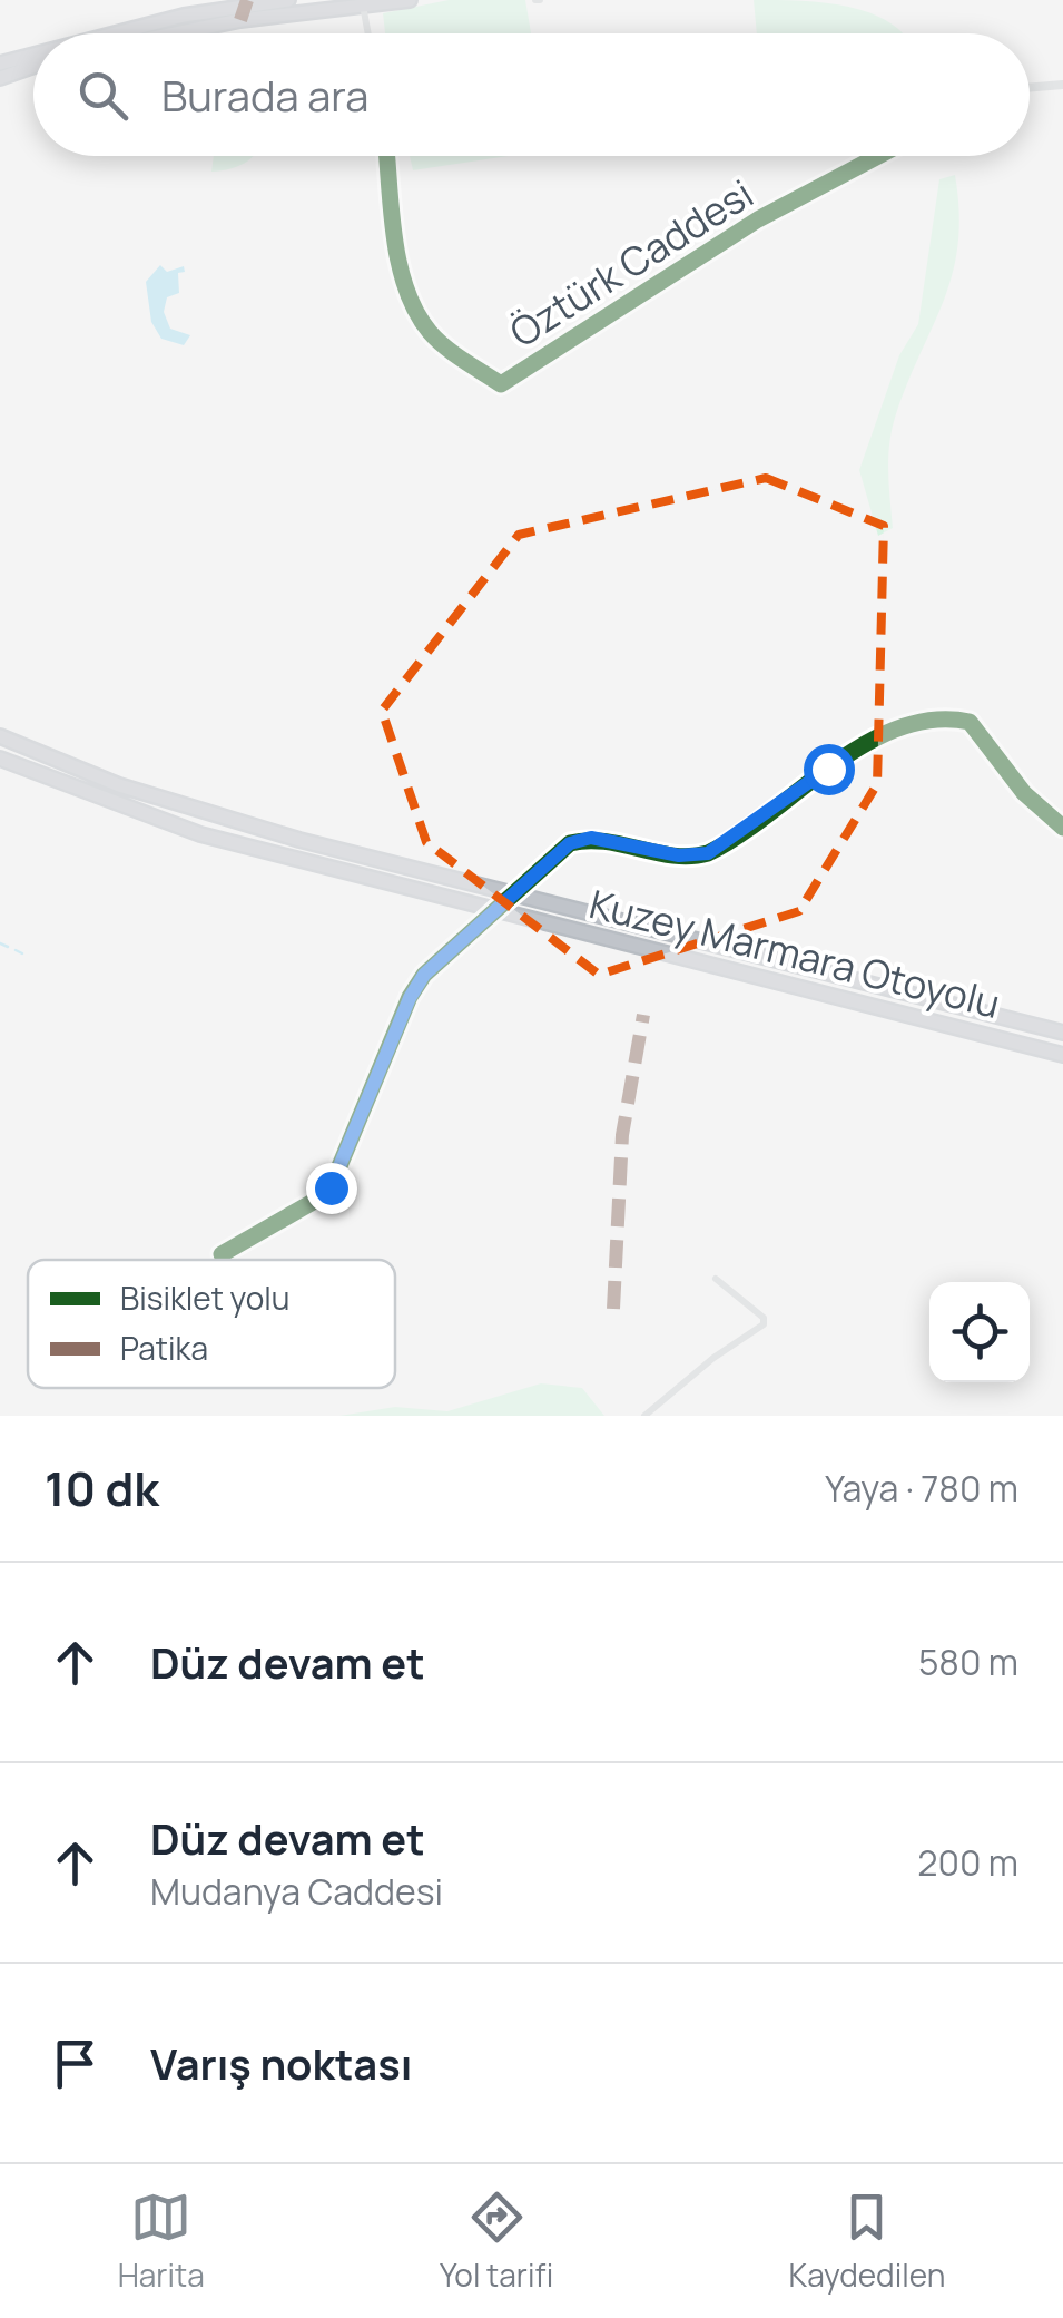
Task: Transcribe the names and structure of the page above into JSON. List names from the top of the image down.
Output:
{
  "streets": {
    "highway": ["Kuzey Marmara Otoyolu"],
    "street": ["Öztürk Caddesi"]
  },
  "legend": ["Bisiklet yolu", "Patika"],
  "page": {
    "search": "Burada ara",
    "heading": ["10 dk", "Yaya · 780 m"],
    "list": [
      ["Düz devam et", "580 m"],
      ["Düz devam et", "Mudanya Caddesi", "200 m"],
      "Varış noktası"
    ],
    "nav": ["Harita", "Yol tarifi", "Kaydedilen"]
  }
}
